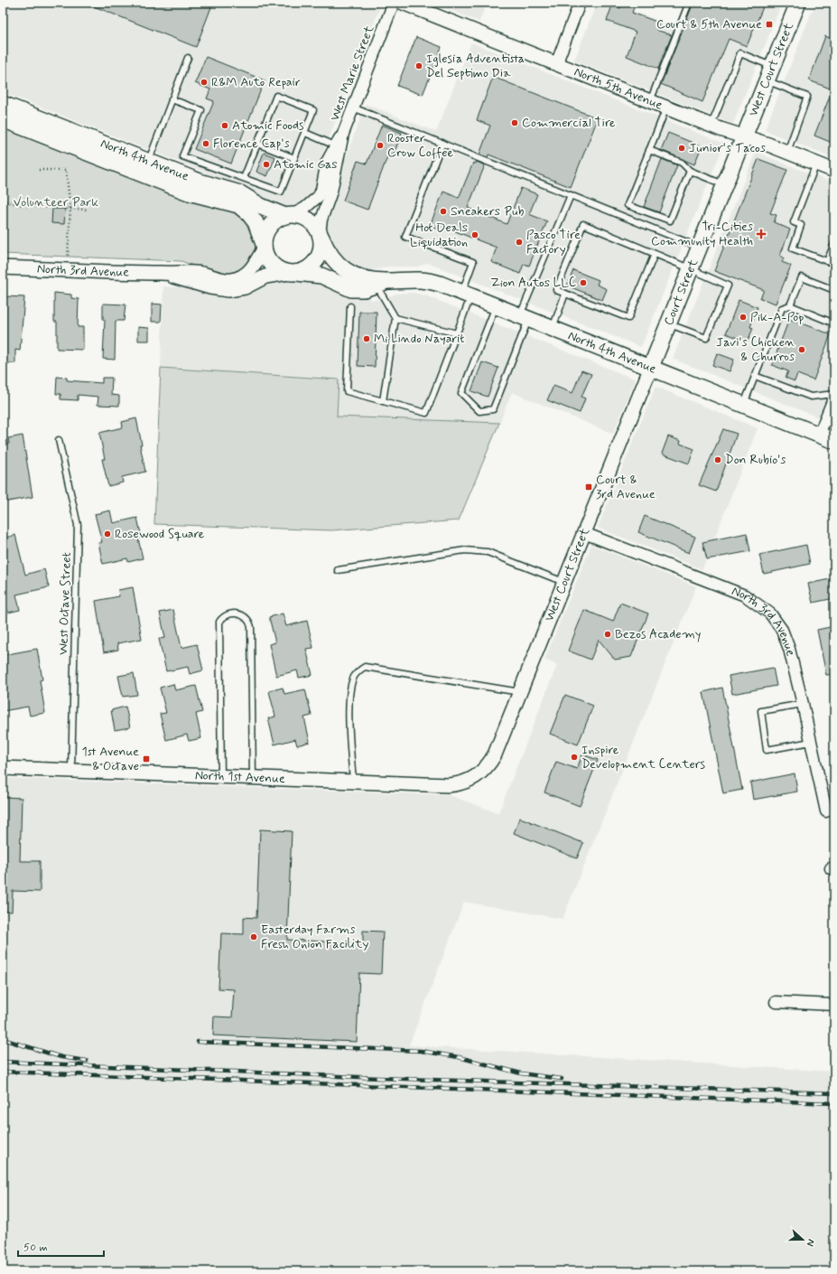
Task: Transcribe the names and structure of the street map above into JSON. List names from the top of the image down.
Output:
{
  "streets": {
    "main road": ["West Court Street", "North 4th Avenue", "Court Street"],
    "street": [
      "West Marie Street",
      "North 5th Avenue",
      "North 3rd Avenue",
      "North 1st Avenue"
    ],
    "lane": ["West Octave Street"]
  },
  "crossings": [
    ["West Court Street", "North 5th Avenue"],
    ["West Court Street", "North 4th Avenue"],
    ["West Court Street", "North 3rd Avenue"],
    ["West Court Street", "Court Street"],
    ["West Court Street", "North 1st Avenue"],
    ["West Marie Street", "North 4th Avenue"],
    ["West Marie Street", "North 3rd Avenue"],
    ["North 5th Avenue", "Court Street"],
    ["North 4th Avenue", "North 3rd Avenue"],
    ["North 4th Avenue", "Court Street"],
    ["West Octave Street", "North 1st Avenue"]
  ],
  "parks": ["Volunteer Park"],
  "places": {
    "transit": ["Court & 5th Avenue", "Court & 3rd Avenue", "1st Avenue & Octave"],
    "other": [
      "Iglesia Adventista Del Septimo Dia",
      "R&M Auto Repair",
      "Commercial Tire",
      "Atomic Foods",
      "Florence Cap's",
      "Rooster Crow Coffee",
      "Junior's Tacos",
      "Atomic Gas",
      "Sneakers Pub",
      "Hot Deals Liquidation",
      "Pasco Tire Factory",
      "Zion Autos LLC",
      "Pik-A-Pop",
      "Mi Lindo Nayarit",
      "Javi's Chicken & Churros",
      "Don Rubio's",
      "Rosewood Square",
      "Bezos Academy",
      "Inspire Development Centers",
      "Easterday Farms Fresh Onion Facility"
    ],
    "health": ["Tri-Cities Community Health"]
  },
  "scale_bar": "50 m",
  "north": "right"
}
